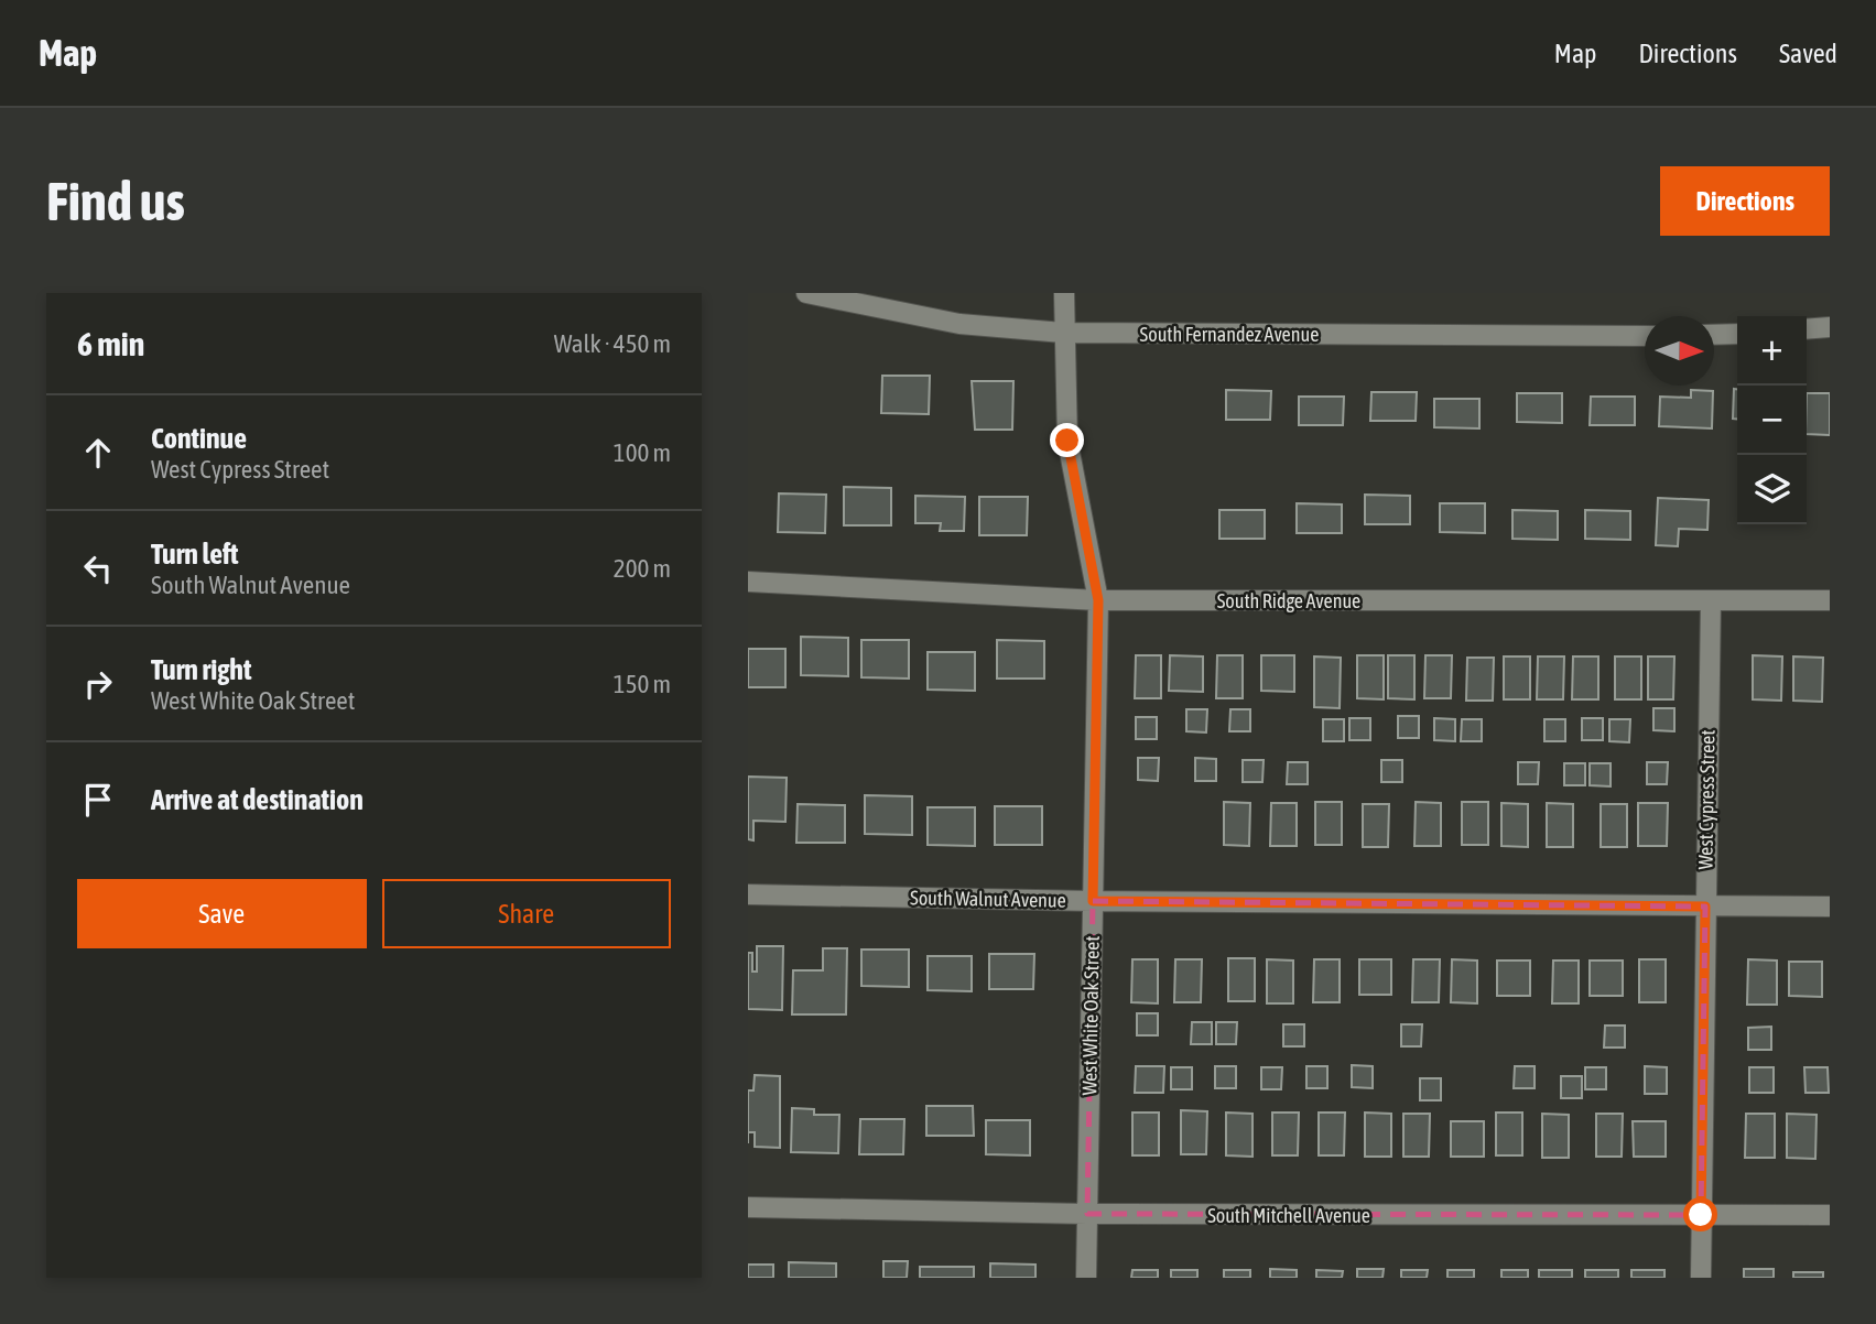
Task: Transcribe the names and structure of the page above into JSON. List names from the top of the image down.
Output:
{
  "streets": {
    "street": [
      "South Fernandez Avenue",
      "South Ridge Avenue",
      "West Cypress Street",
      "South Walnut Avenue",
      "West White Oak Street",
      "South Mitchell Avenue"
    ]
  },
  "crossings": [
    ["South Fernandez Avenue", "West White Oak Street"],
    ["South Ridge Avenue", "West Cypress Street"],
    ["South Ridge Avenue", "West White Oak Street"],
    ["West Cypress Street", "South Walnut Avenue"],
    ["West Cypress Street", "South Mitchell Avenue"],
    ["South Walnut Avenue", "West White Oak Street"],
    ["West White Oak Street", "South Mitchell Avenue"]
  ],
  "north": "right",
  "page": {
    "header": "Map",
    "nav": ["Map", "Directions", "Saved"],
    "buttons": [
      "Directions",
      ["Save", "Share"]
    ],
    "title": "Find us",
    "heading": ["6 min", "Walk · 450 m"],
    "map_buttons": ["+", "−"],
    "list": [
      ["Continue", "West Cypress Street", "100 m"],
      ["Turn left", "South Walnut Avenue", "200 m"],
      ["Turn right", "West White Oak Street", "150 m"],
      "Arrive at destination"
    ]
  }
}
